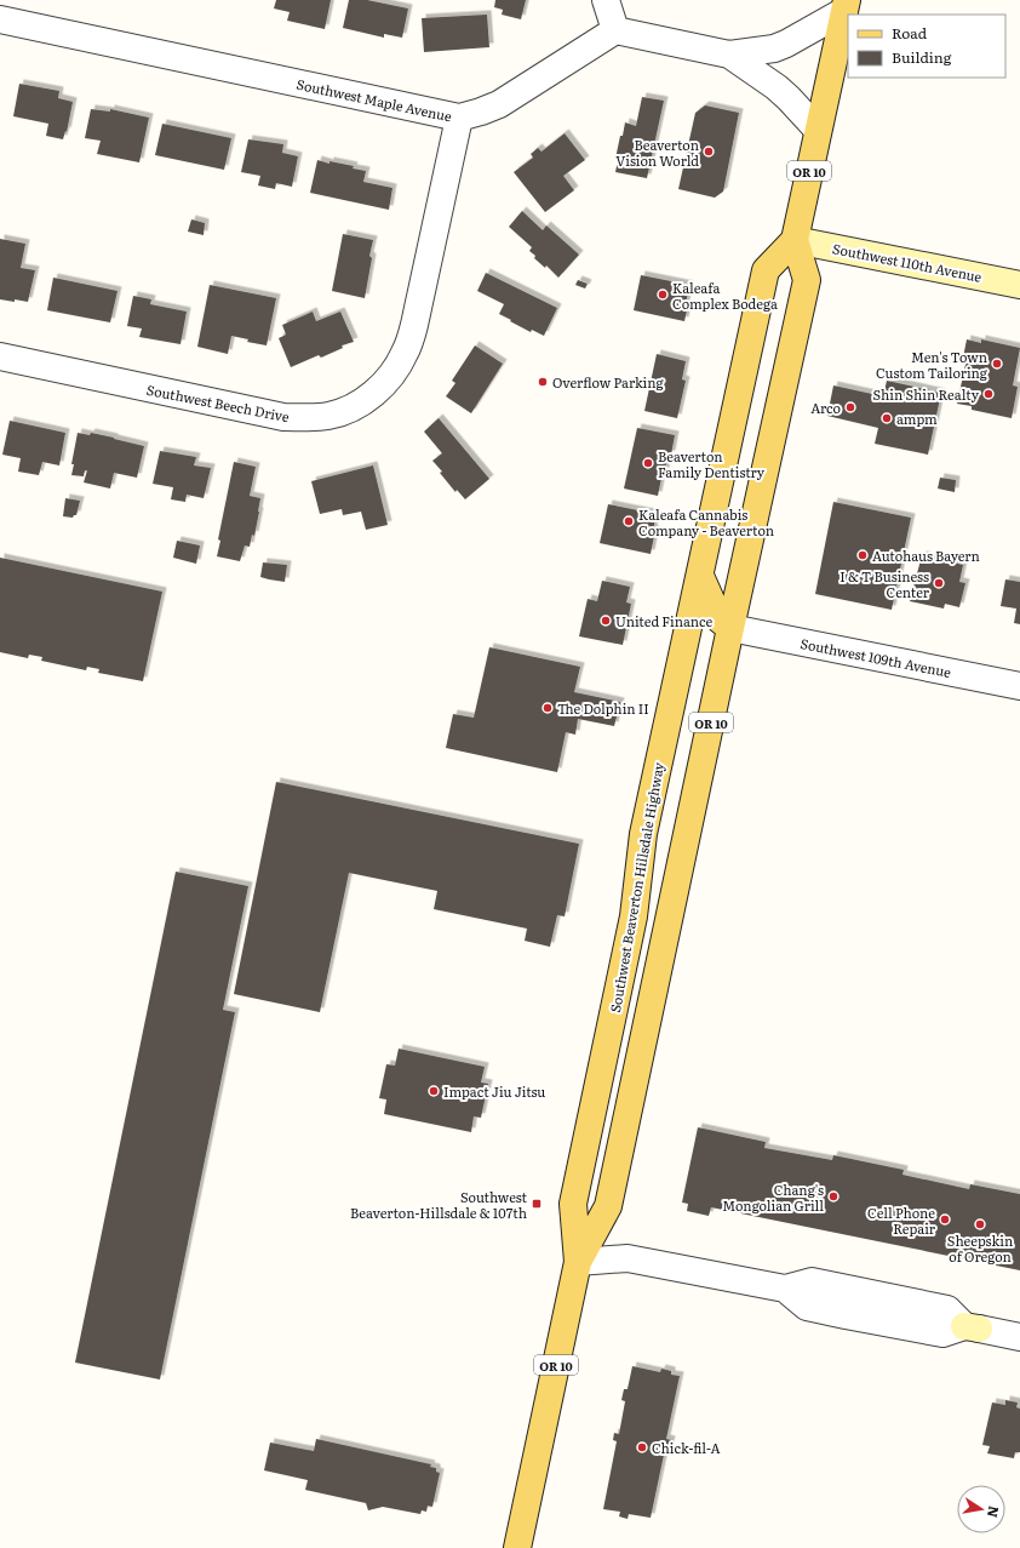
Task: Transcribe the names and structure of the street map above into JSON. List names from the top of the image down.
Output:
{
  "streets": {
    "main road": ["OR 10", "Southwest Beaverton Hillsdale Highway"],
    "street": [
      "Southwest Maple Avenue",
      "Southwest 110th Avenue",
      "Southwest Beech Drive",
      "Southwest 109th Avenue"
    ]
  },
  "crossings": [
    ["Southwest Maple Avenue", "Southwest Beech Drive"],
    ["Southwest 110th Avenue", "Southwest Beaverton Hillsdale Highway"],
    ["Southwest 109th Avenue", "Southwest Beaverton Hillsdale Highway"]
  ],
  "places": {
    "other": [
      "Beaverton Vision World",
      "Kaleafa Complex Bodega",
      "Men's Town Custom Tailoring",
      "Overflow Parking",
      "Shin Shin Realty",
      "Arco",
      "ampm",
      "Beaverton Family Dentistry",
      "Kaleafa Cannabis Company - Beaverton",
      "Autohaus Bayern",
      "I & T Business Center",
      "United Finance",
      "The Dolphin II",
      "Impact Jiu Jitsu",
      "Chang's Mongolian Grill",
      "Cell Phone Repair",
      "Sheepskin of Oregon",
      "Chick-fil-A"
    ],
    "transit": ["Southwest Beaverton-Hillsdale & 107th"]
  },
  "legend": ["Road", "Building"],
  "north": "right"
}
